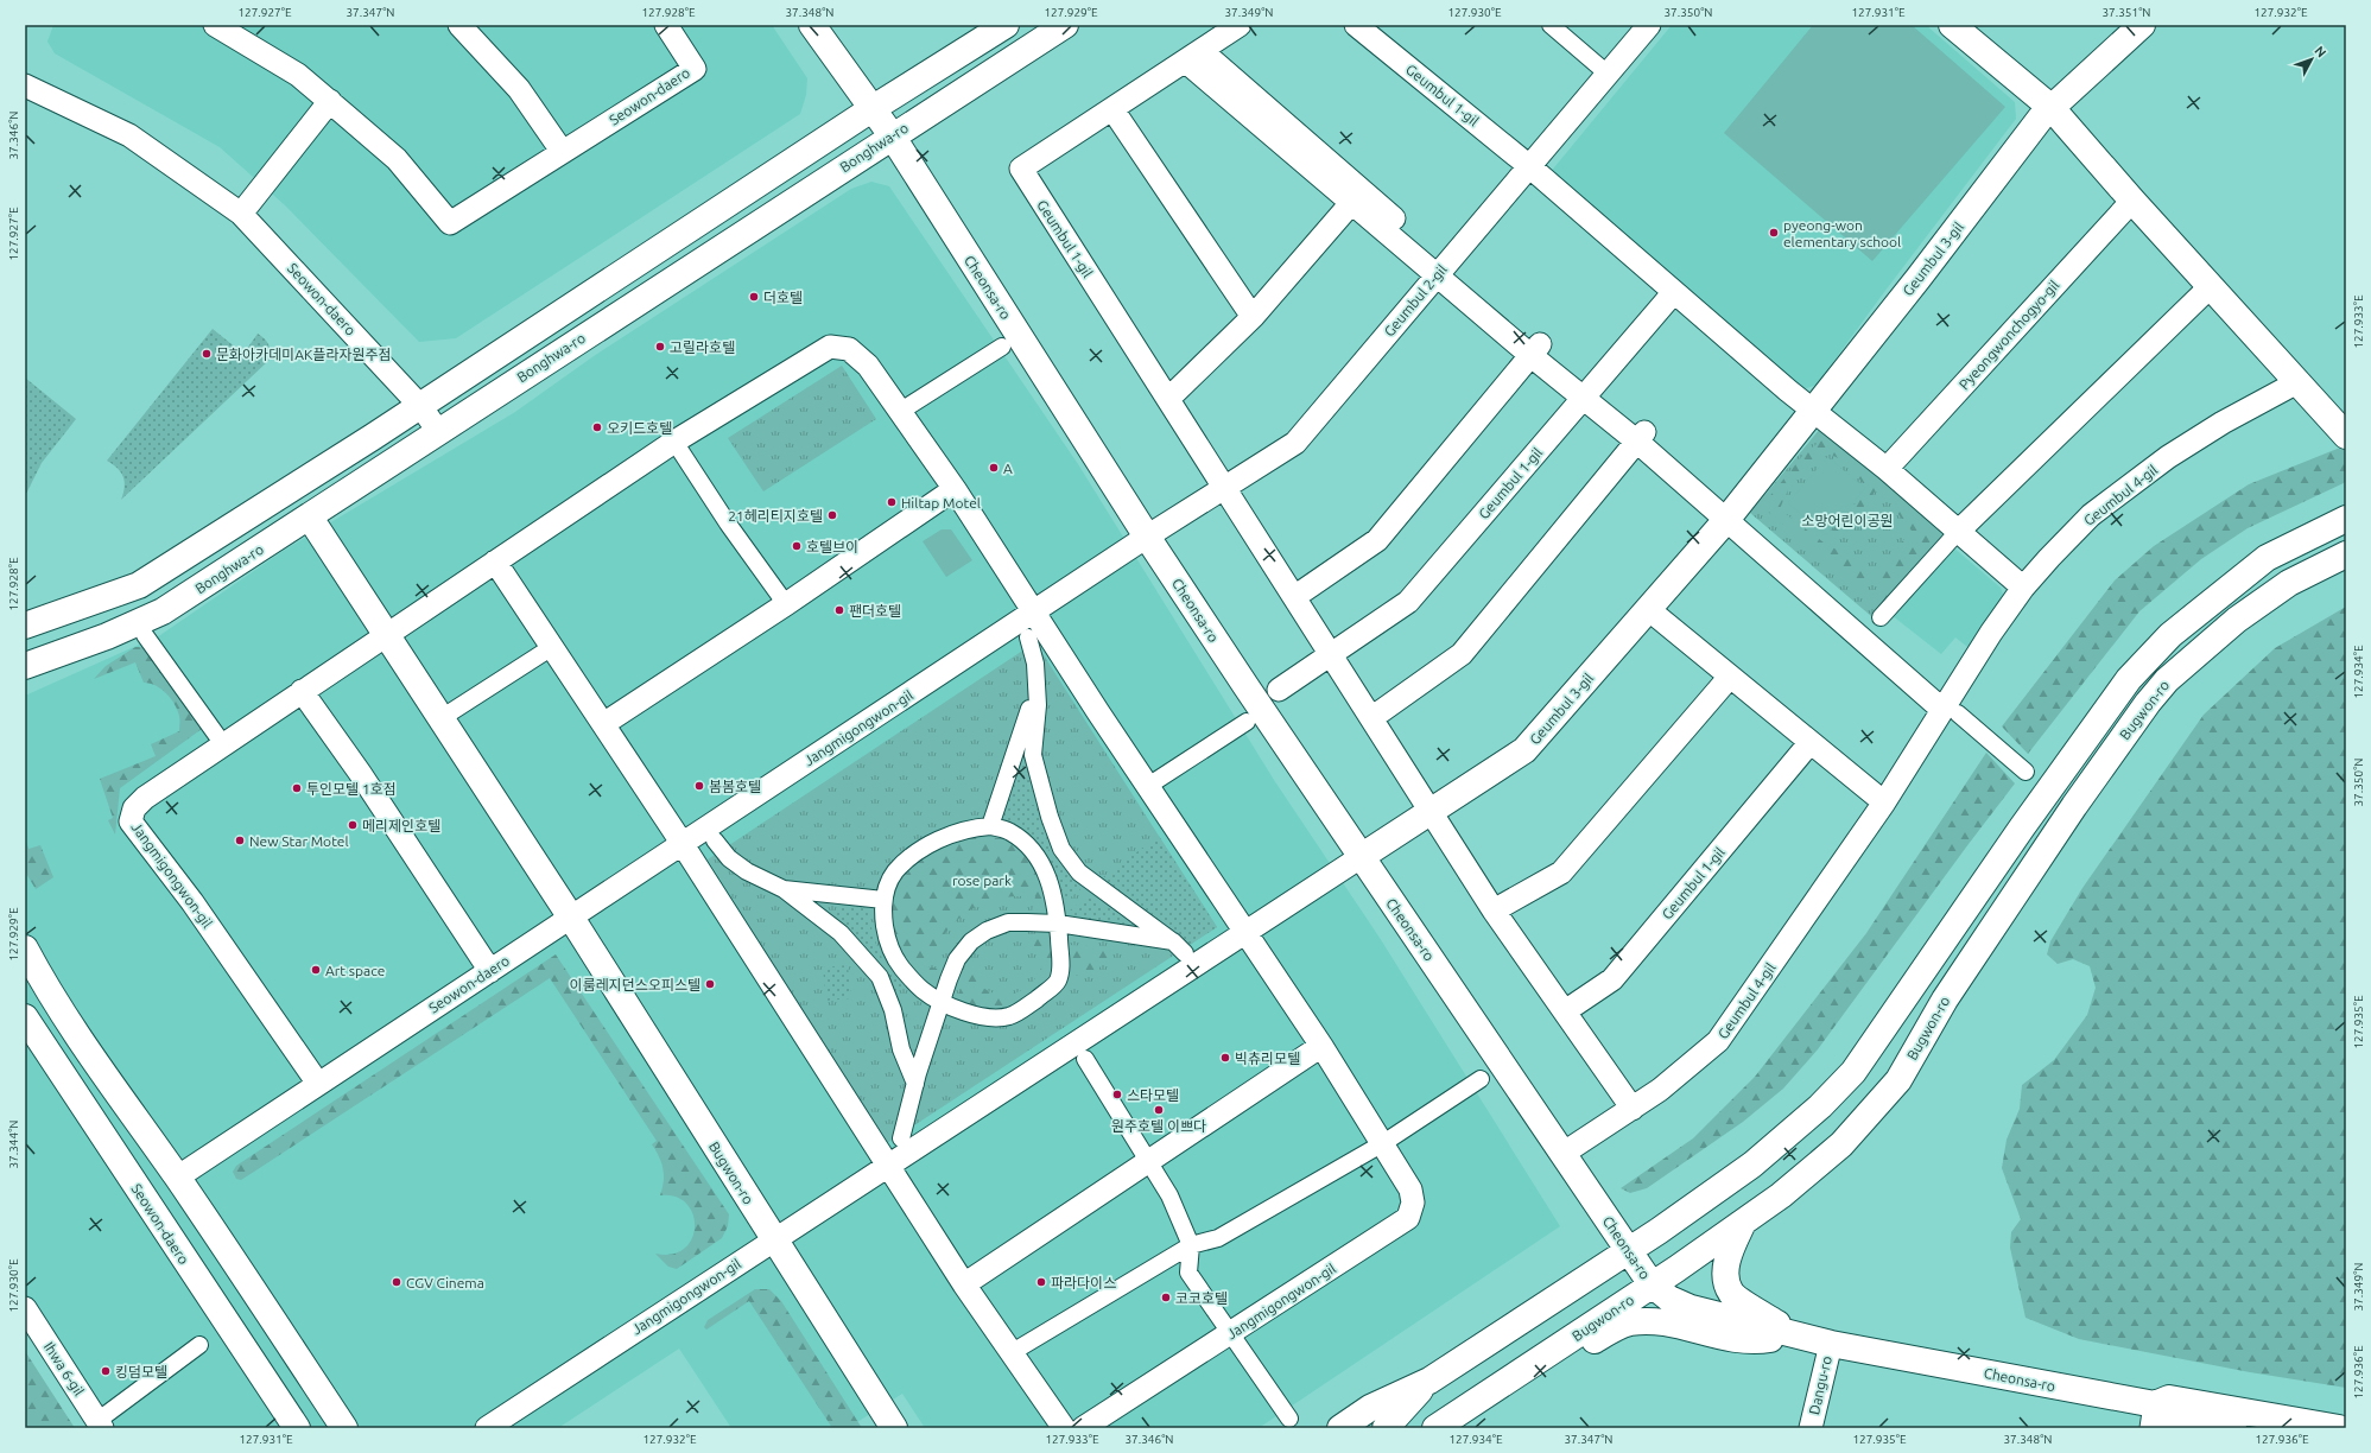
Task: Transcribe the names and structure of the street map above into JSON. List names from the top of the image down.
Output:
{
  "streets": {
    "street": [
      "Geumbul 1-gil",
      "Seowon-daero",
      "Bonghwa-ro",
      "Geumbul 3-gil",
      "Cheonsa-ro",
      "Geumbul 2-gil",
      "Pyeongwonchogyo-gil",
      "Geumbul 4-gil",
      "Bugwon-ro",
      "Jangmigongwon-gil",
      "Ihwa 6-gil",
      "Dangu-ro"
    ]
  },
  "crossings": [
    ["Geumbul 1-gil", "Geumbul 3-gil"],
    ["Geumbul 1-gil", "Geumbul 2-gil"],
    ["Geumbul 1-gil", "Geumbul 4-gil"],
    ["Seowon-daero", "Bonghwa-ro"],
    ["Seowon-daero", "Bugwon-ro"],
    ["Seowon-daero", "Jangmigongwon-gil"],
    ["Bonghwa-ro", "Cheonsa-ro"],
    ["Geumbul 3-gil", "Cheonsa-ro"],
    ["Geumbul 3-gil", "Jangmigongwon-gil"],
    ["Cheonsa-ro", "Geumbul 2-gil"],
    ["Cheonsa-ro", "Geumbul 4-gil"],
    ["Cheonsa-ro", "Bugwon-ro"],
    ["Cheonsa-ro", "Jangmigongwon-gil"],
    ["Cheonsa-ro", "Dangu-ro"],
    ["Geumbul 2-gil", "Jangmigongwon-gil"],
    ["Bugwon-ro", "Jangmigongwon-gil"]
  ],
  "parks": ["소망어린이공원", "rose park"],
  "places": [
    "pyeong-won elementary school",
    "더호텔",
    "고릴라호텔",
    "문화아카데미AK플라자원주점",
    "오키드호텔",
    "A",
    "Hiltap Motel",
    "21헤리티지호텔",
    "호텔브이",
    "팬더호텔",
    "봄봄호텔",
    "투인모텔 1호점",
    "메리제인호텔",
    "New Star Motel",
    "Art space",
    "이룸레지던스오피스텔",
    "빅츄리모텔",
    "스타모텔",
    "원주호텔 이쁘다",
    "CGV Cinema",
    "파라다이스",
    "코코호텔",
    "킹덤모텔"
  ],
  "north": "top right",
  "coordinates": [
    "127.927°E",
    "37.347°N",
    "127.928°E",
    "37.348°N",
    "127.929°E",
    "37.349°N",
    "127.930°E",
    "37.350°N",
    "127.931°E",
    "37.351°N",
    "127.932°E",
    "37.346°N",
    "127.933°E",
    "127.934°E",
    "127.935°E",
    "37.344°N",
    "127.936°E"
  ]
}
